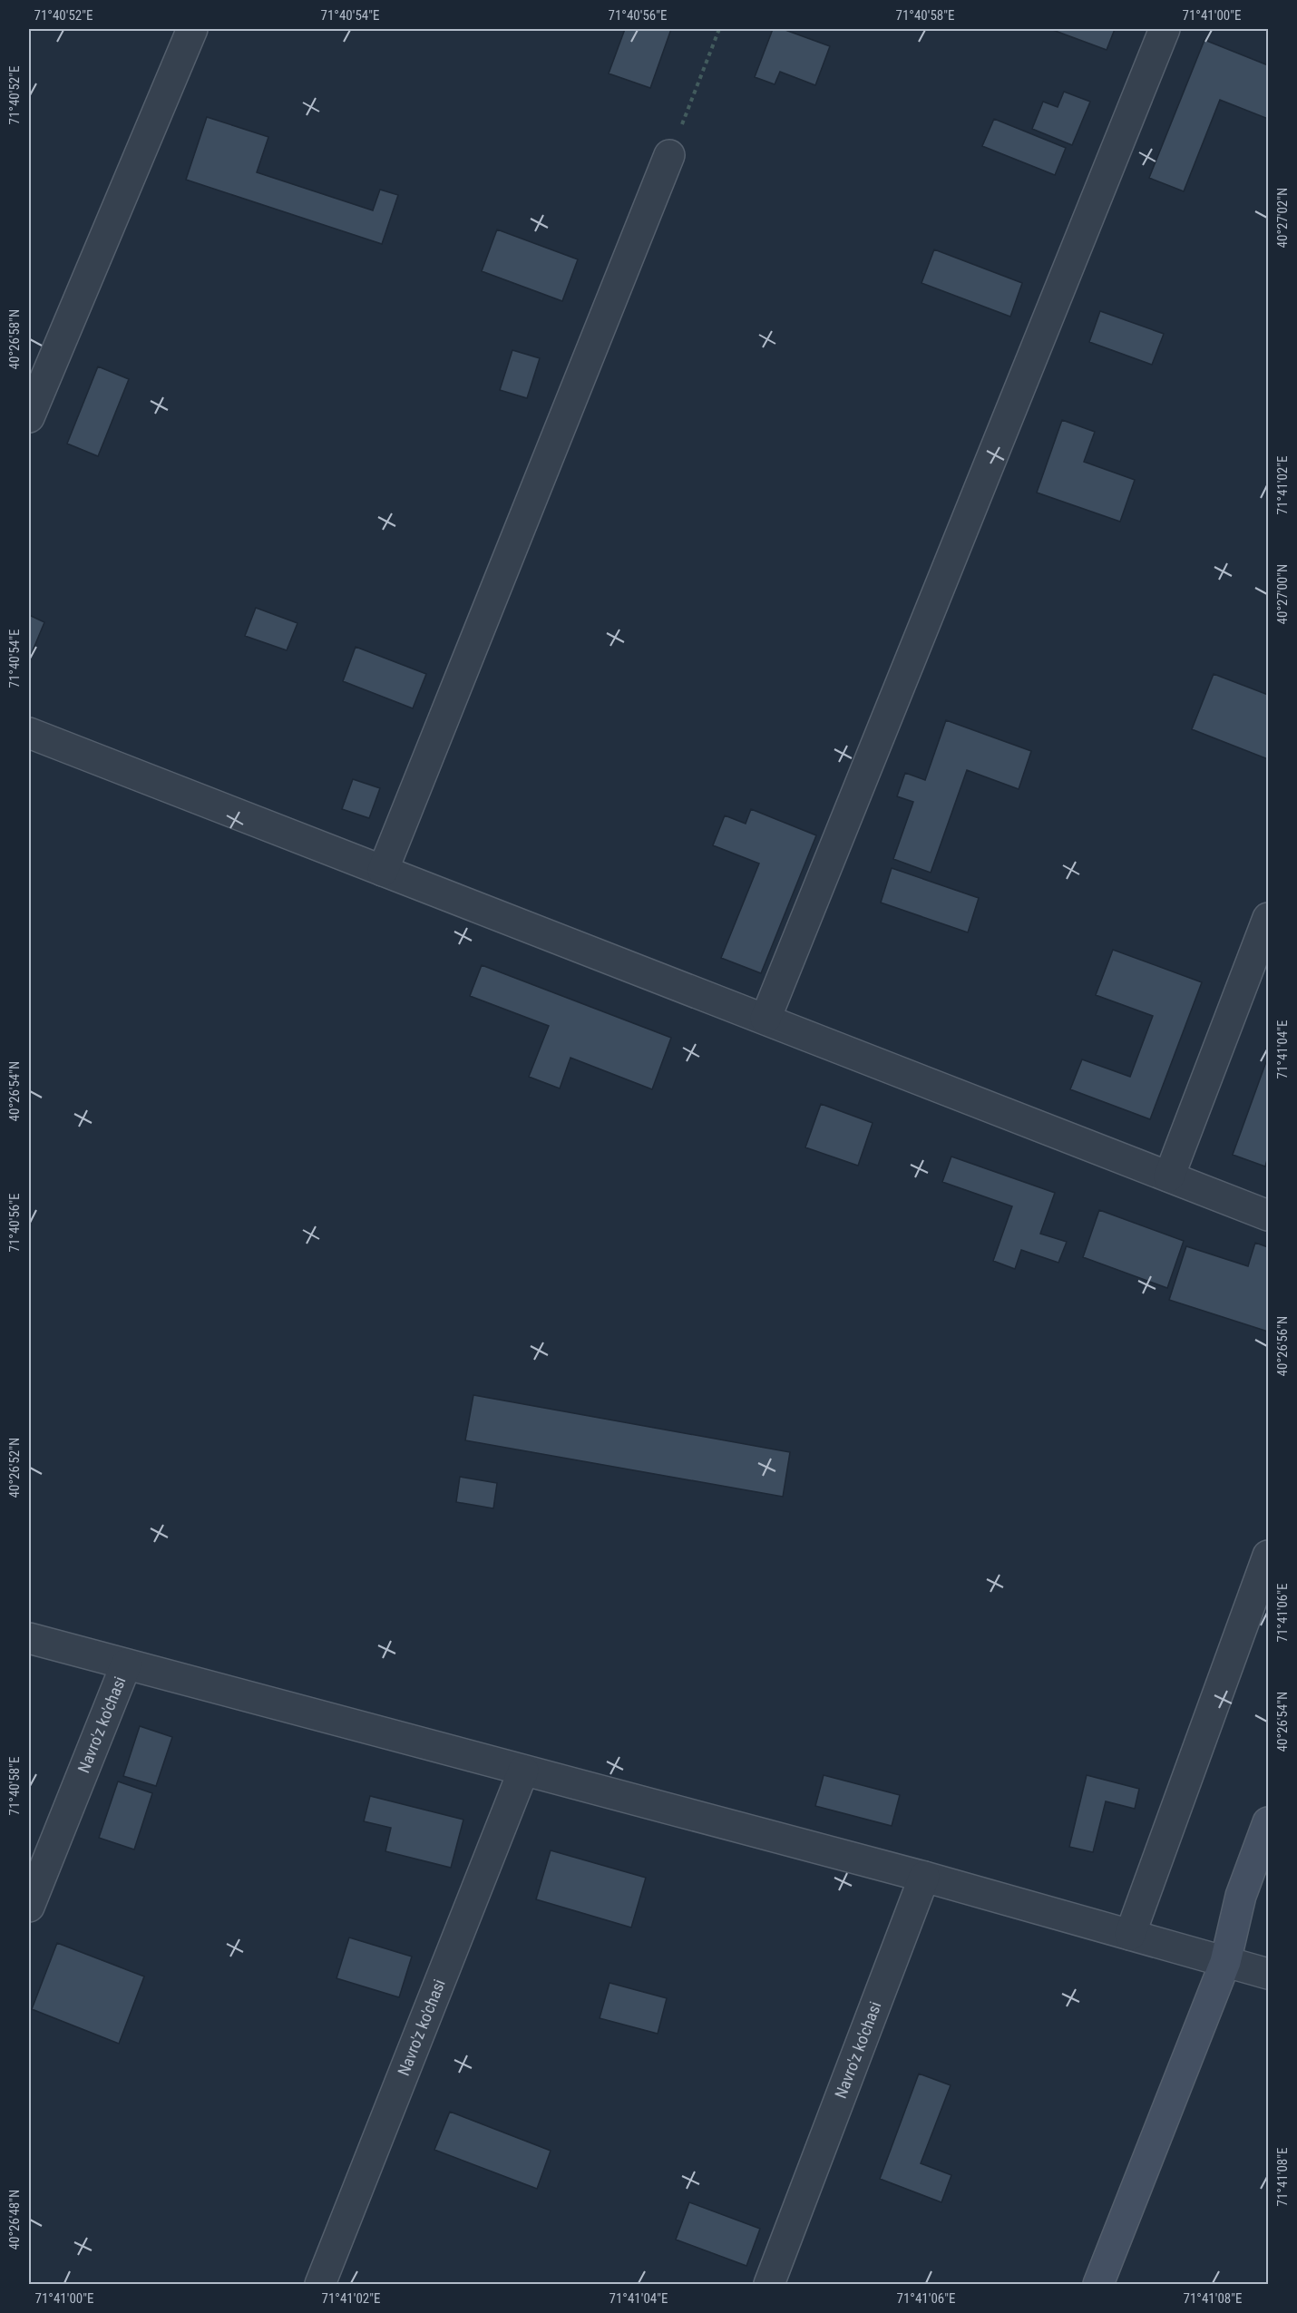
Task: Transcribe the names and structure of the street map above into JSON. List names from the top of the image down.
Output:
{
  "streets": {
    "street": ["Navro'z ko'chasi"]
  },
  "coordinates": [
    "71°40'52\"E",
    "71°40'54\"E",
    "71°40'56\"E",
    "71°40'58\"E",
    "71°41'00\"E",
    "40°27'02\"N",
    "40°26'58\"N",
    "71°41'02\"E",
    "40°27'00\"N",
    "71°41'04\"E",
    "40°26'54\"N",
    "40°26'56\"N",
    "40°26'52\"N",
    "71°41'06\"E",
    "71°41'08\"E",
    "40°26'48\"N"
  ]
}
